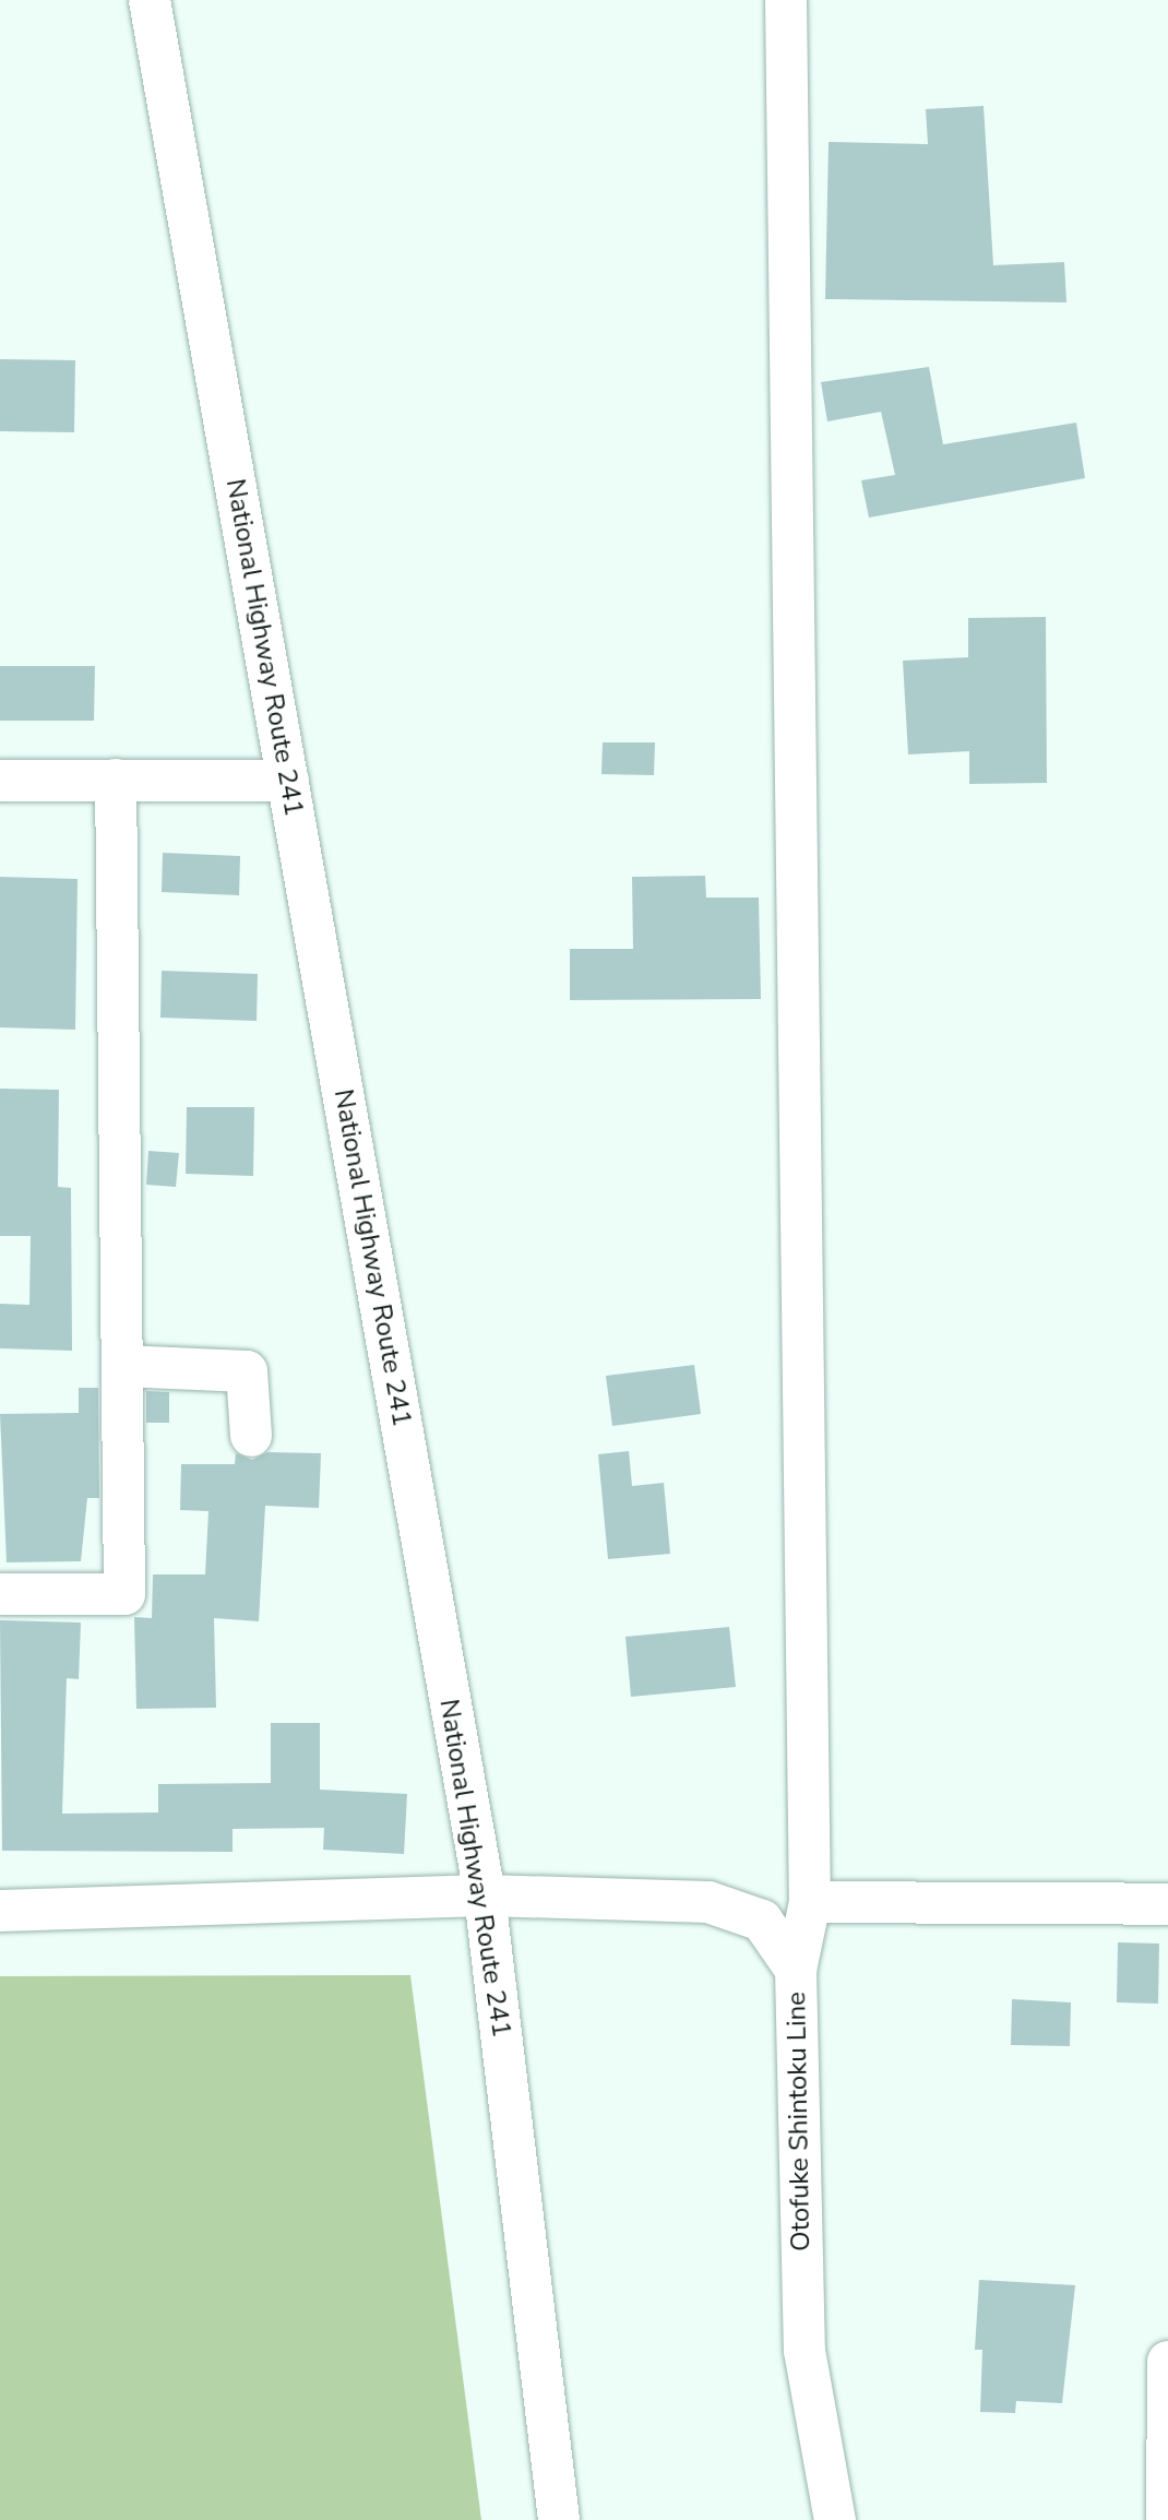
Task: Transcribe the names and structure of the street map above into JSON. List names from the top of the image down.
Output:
{
  "streets": {
    "main road": ["National Highway Route 241", "Otofuke Shintoku Line"]
  },
  "crossings": [
    ["National Highway Route 241", "Otofuke Shintoku Line"]
  ]
}
